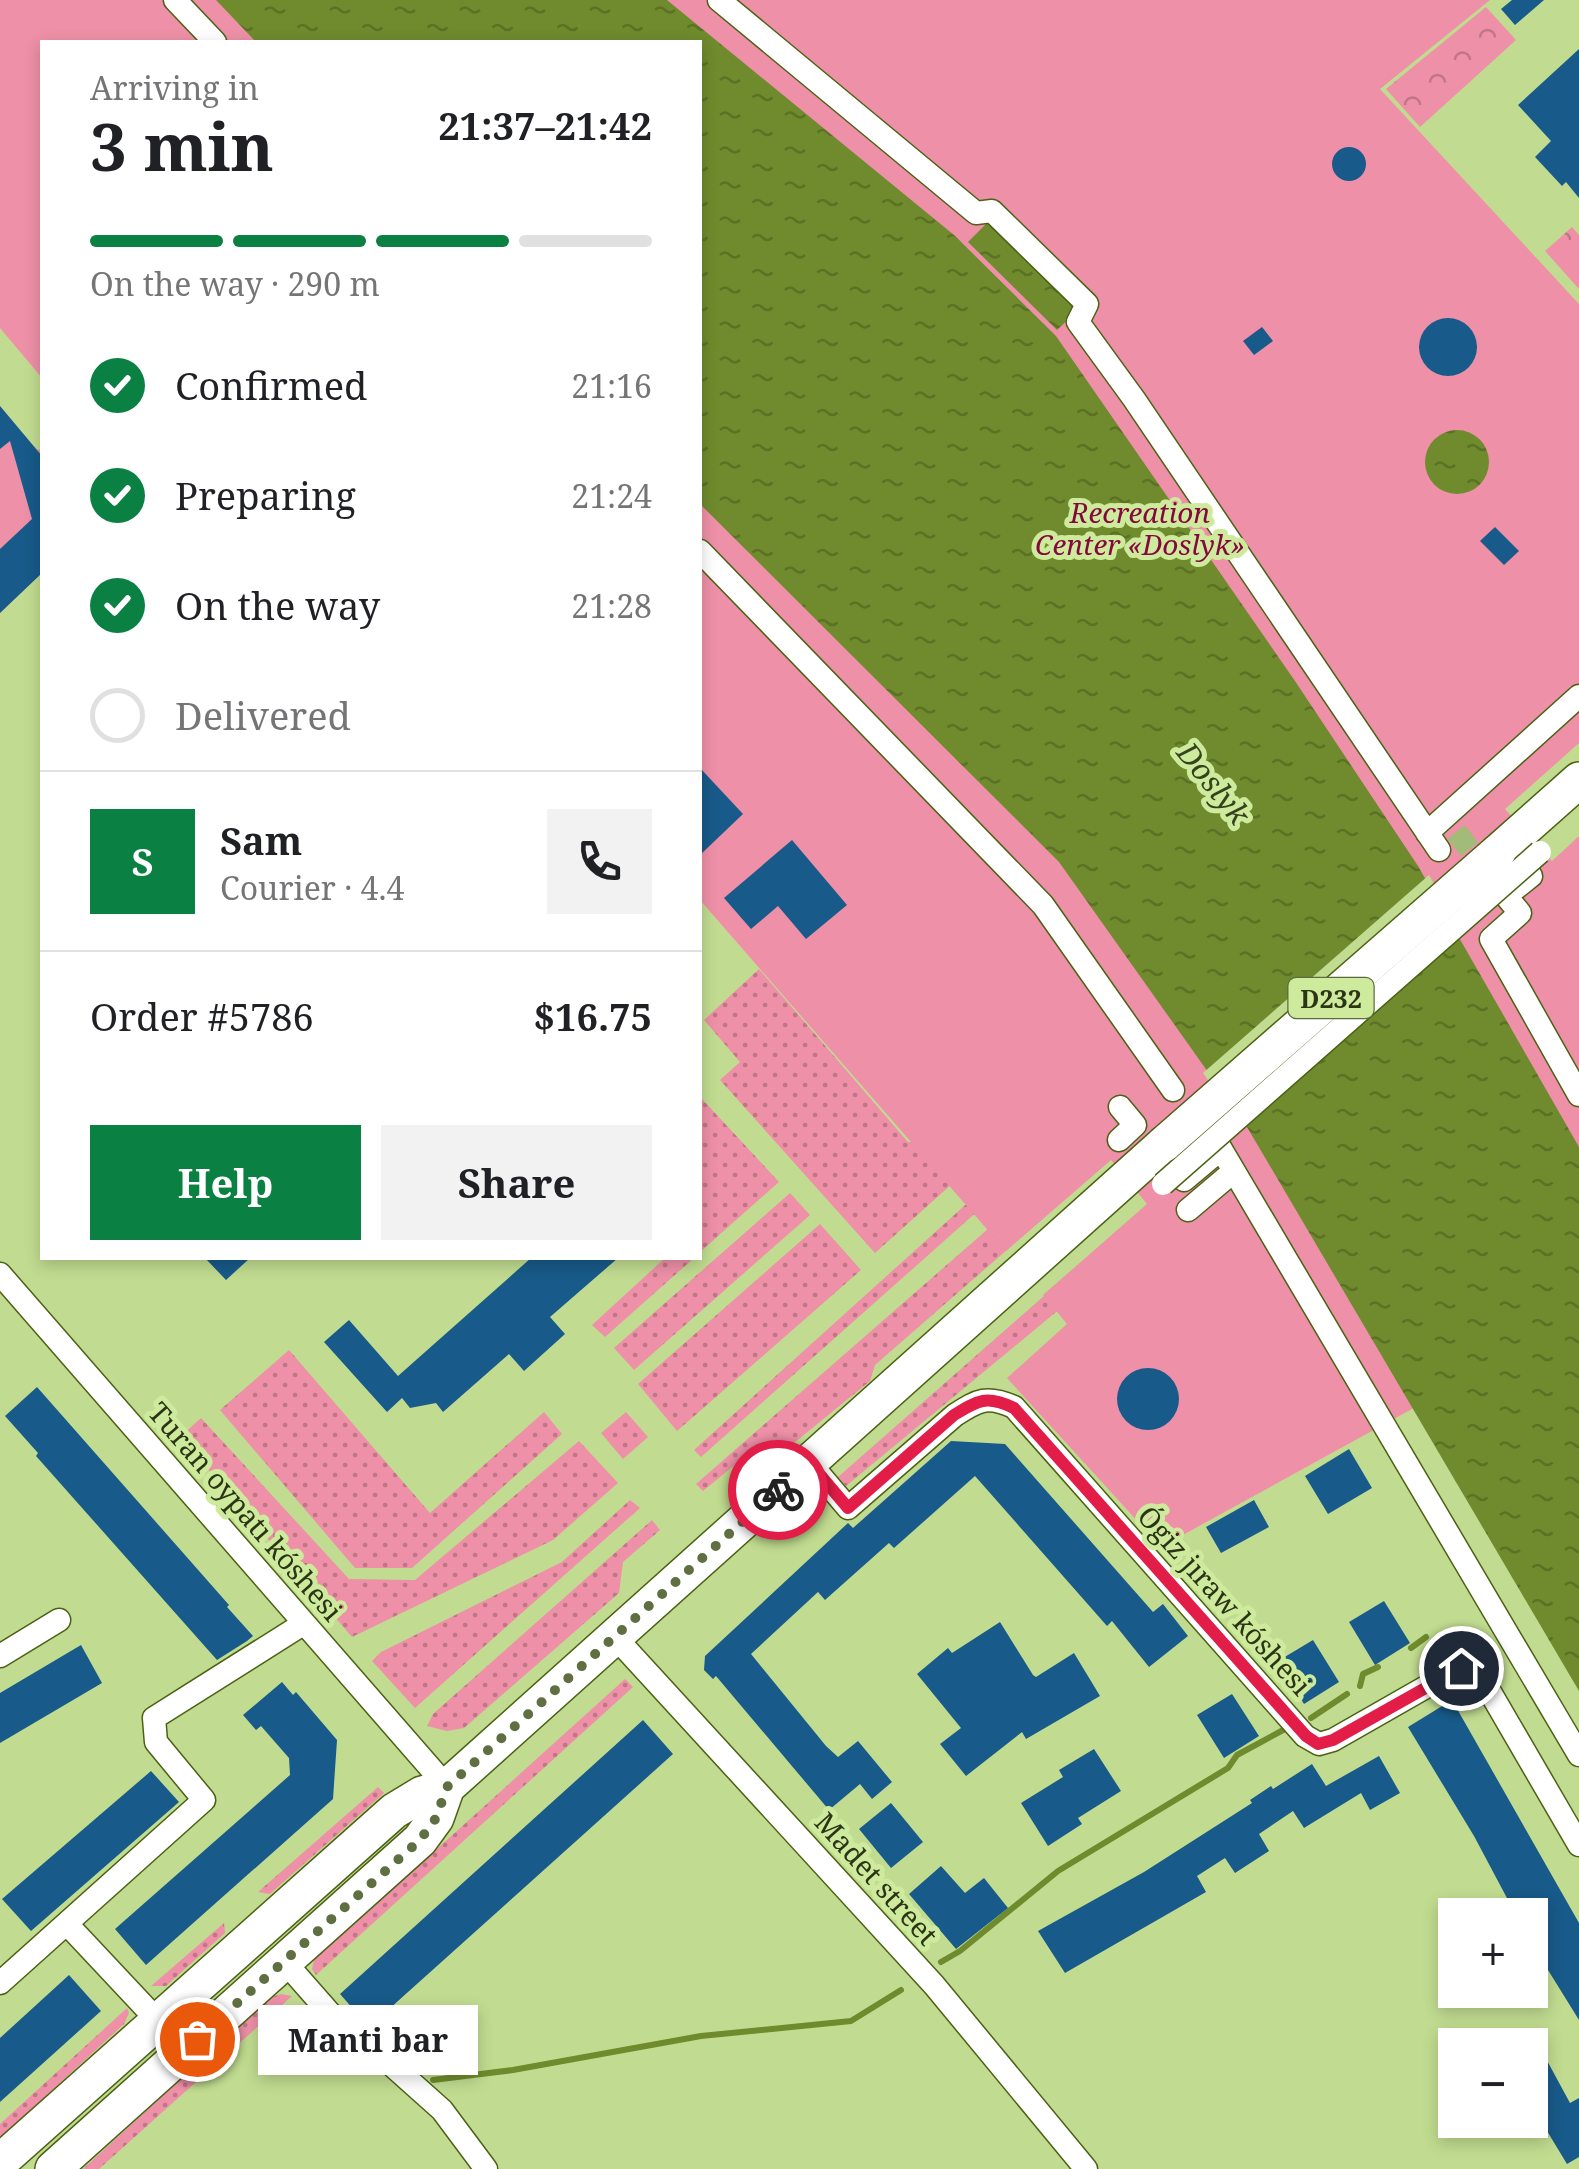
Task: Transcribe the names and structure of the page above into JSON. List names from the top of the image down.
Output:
{
  "streets": {
    "main road": ["D232"],
    "street": ["Turan oypatı kóshesi", "Ógiz jıraw kóshesi", "Madet street"]
  },
  "crossings": [
    ["D232", "Turan oypatı kóshesi"],
    ["D232", "Ógiz jıraw kóshesi"],
    ["D232", "Madet street"]
  ],
  "water": ["Doslyk"],
  "parks": ["Recreation Center «Doslyk»"],
  "places": ["Manti bar"],
  "page": {
    "heading": ["3 min", "Arriving in", "21:37–21:42"],
    "panel": [
      "Sam",
      "Courier · 4.4",
      "Order #5786",
      "$16.75"
    ],
    "bar": "On the way · 290 m",
    "list": [
      ["Confirmed", "21:16"],
      ["Preparing", "21:24"],
      ["On the way", "21:28"],
      "Delivered"
    ],
    "round": "S",
    "buttons": ["Help", "Share"],
    "map_buttons": ["+", "−"],
    "bubble": "Manti bar"
  }
}
